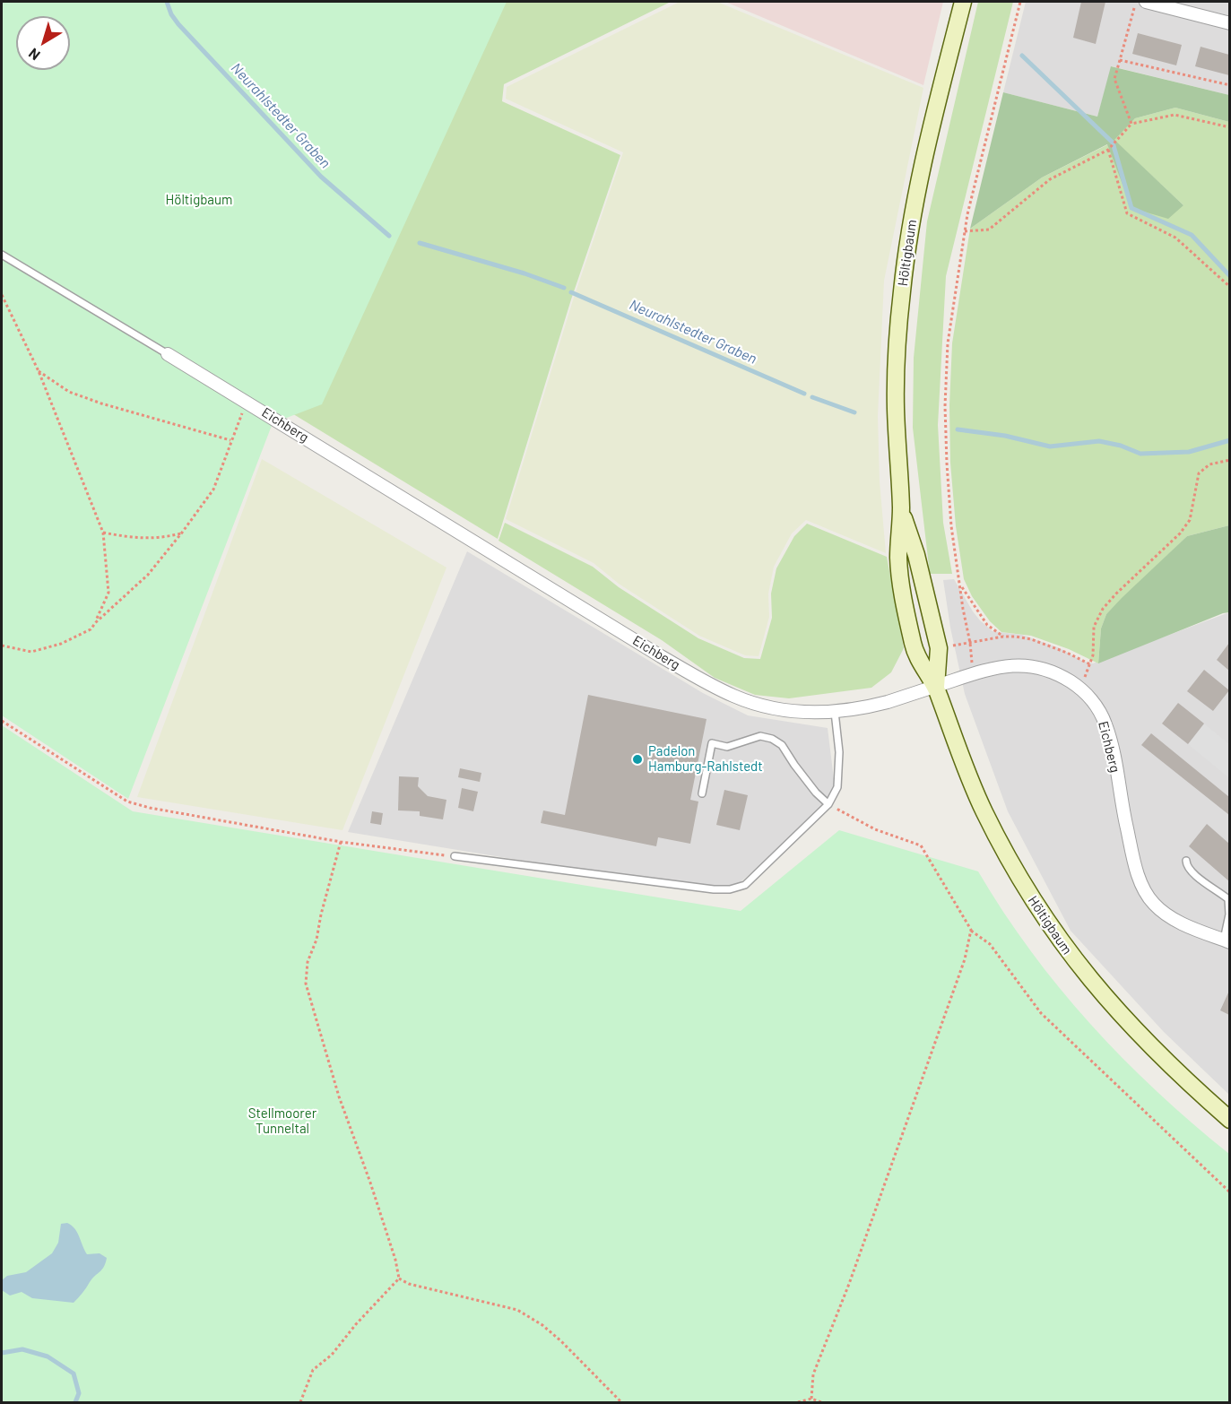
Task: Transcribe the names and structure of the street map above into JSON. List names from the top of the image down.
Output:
{
  "streets": {
    "main road": ["Höltigbaum"],
    "street": ["Eichberg"]
  },
  "crossings": [
    ["Höltigbaum", "Eichberg"]
  ],
  "water": ["Neurahlstedter Graben"],
  "parks": ["Höltigbaum", "Stellmoorer Tunneltal"],
  "places": ["Padelon Hamburg-Rahlstedt"],
  "north": "bottom left"
}
